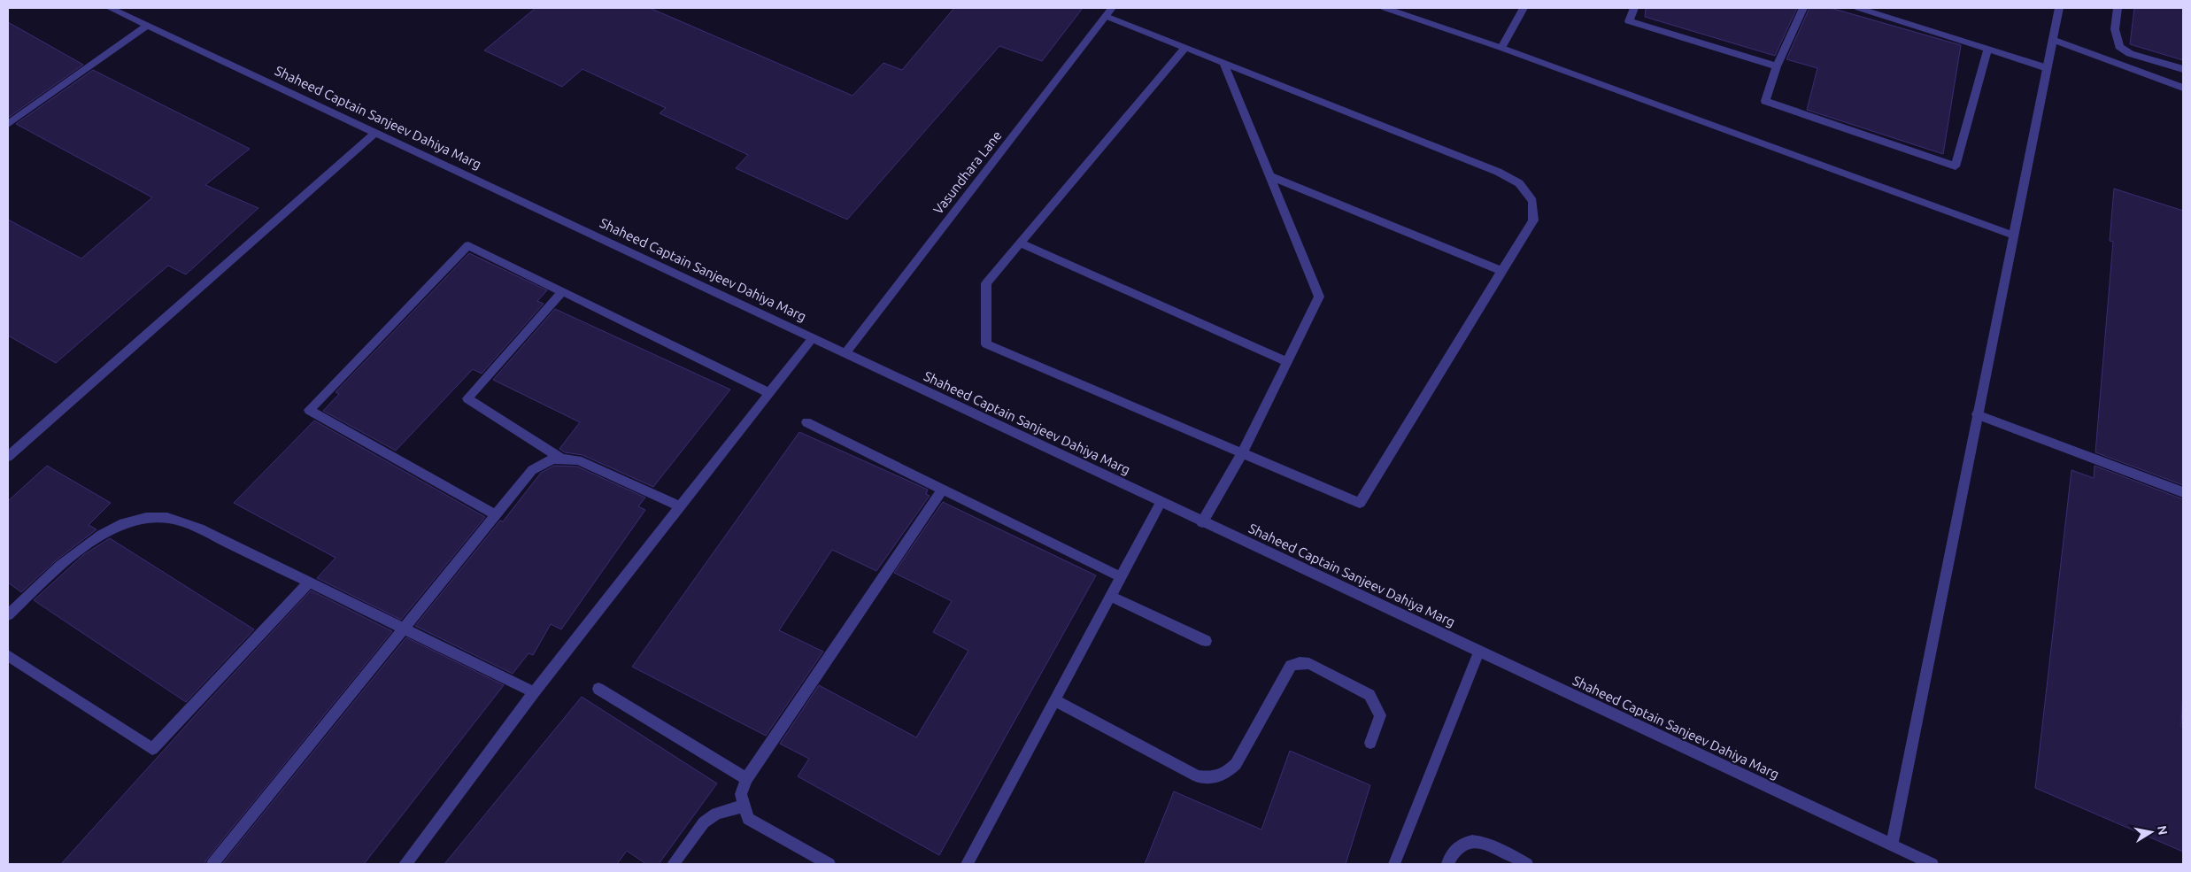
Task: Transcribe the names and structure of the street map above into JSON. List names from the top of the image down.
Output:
{
  "streets": {
    "street": ["Shaheed Captain Sanjeev Dahiya Marg", "Vasundhara Lane"]
  },
  "crossings": [
    ["Shaheed Captain Sanjeev Dahiya Marg", "Vasundhara Lane"]
  ],
  "north": "right"
}
